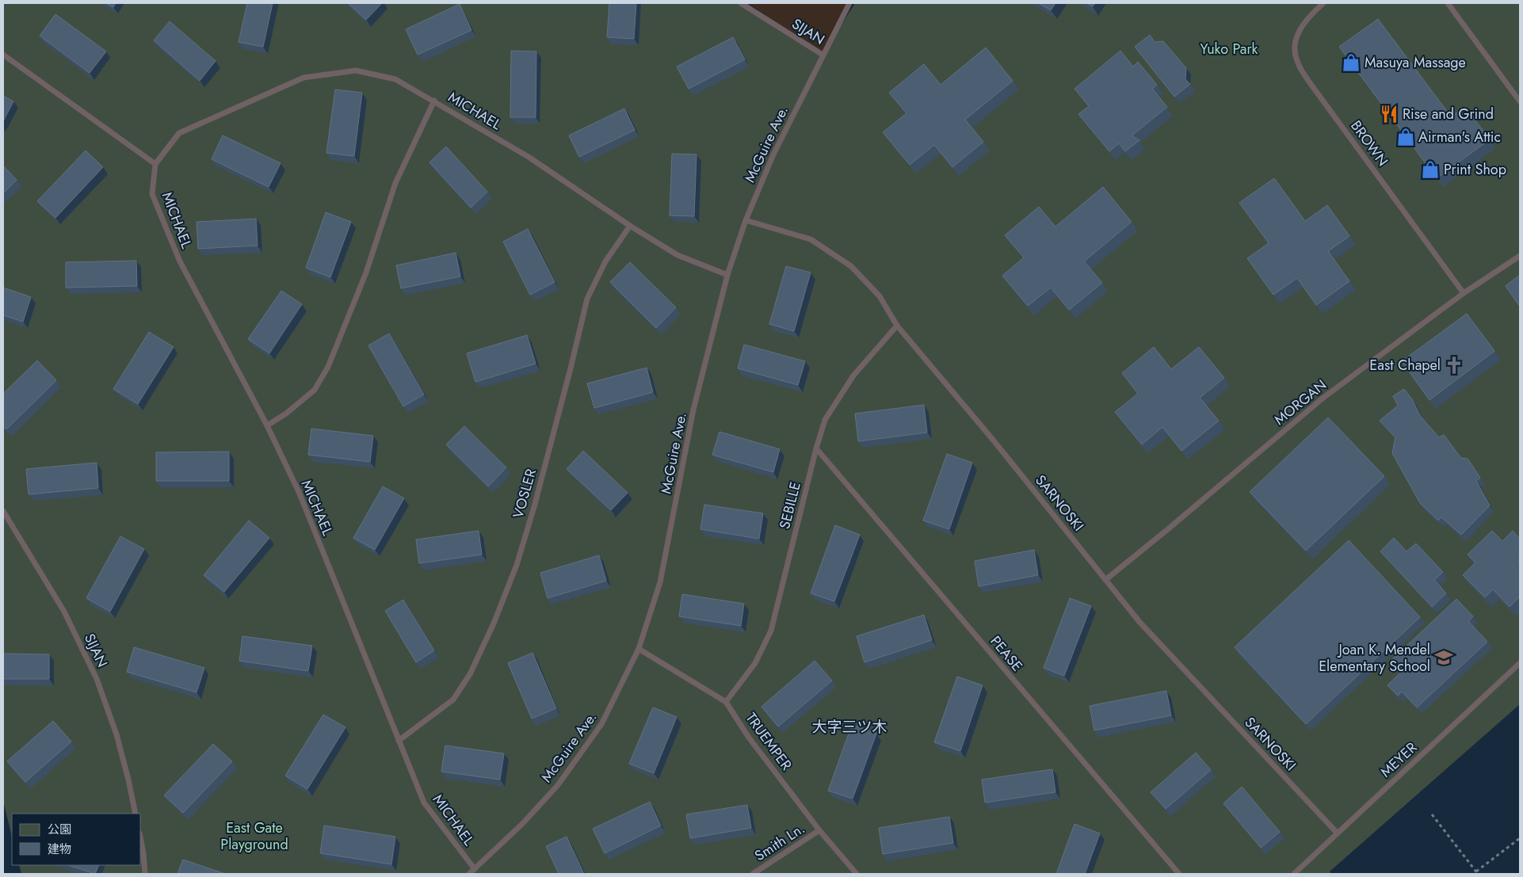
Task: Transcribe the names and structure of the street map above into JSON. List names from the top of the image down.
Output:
{
  "streets": {
    "lane": [
      "SIJAN",
      "MICHAEL",
      "BROWN",
      "McGuire Ave.",
      "MORGAN",
      "VOSLER",
      "SARNOSKI",
      "SEBILLE",
      "PEASE",
      "TRUEMPER",
      "MEYER",
      "Smith Ln."
    ]
  },
  "crossings": [
    ["SIJAN", "McGuire Ave."],
    ["MICHAEL", "McGuire Ave."],
    ["MICHAEL", "VOSLER"],
    ["BROWN", "MORGAN"],
    ["McGuire Ave.", "SARNOSKI"],
    ["McGuire Ave.", "TRUEMPER"],
    ["MORGAN", "SARNOSKI"],
    ["SARNOSKI", "SEBILLE"],
    ["SARNOSKI", "MEYER"],
    ["SEBILLE", "PEASE"],
    ["SEBILLE", "TRUEMPER"],
    ["TRUEMPER", "Smith Ln."]
  ],
  "districts": ["大字三ツ木"],
  "parks": ["Yuko Park", "East Gate Playground"],
  "places": {
    "shop": ["Masuya Massage", "Airman's Attic", "Print Shop"],
    "restaurant": ["Rise and Grind"],
    "church": ["East Chapel"],
    "school or university": ["Joan K. Mendel Elementary School"]
  },
  "legend": ["公園", "建物"]
}
